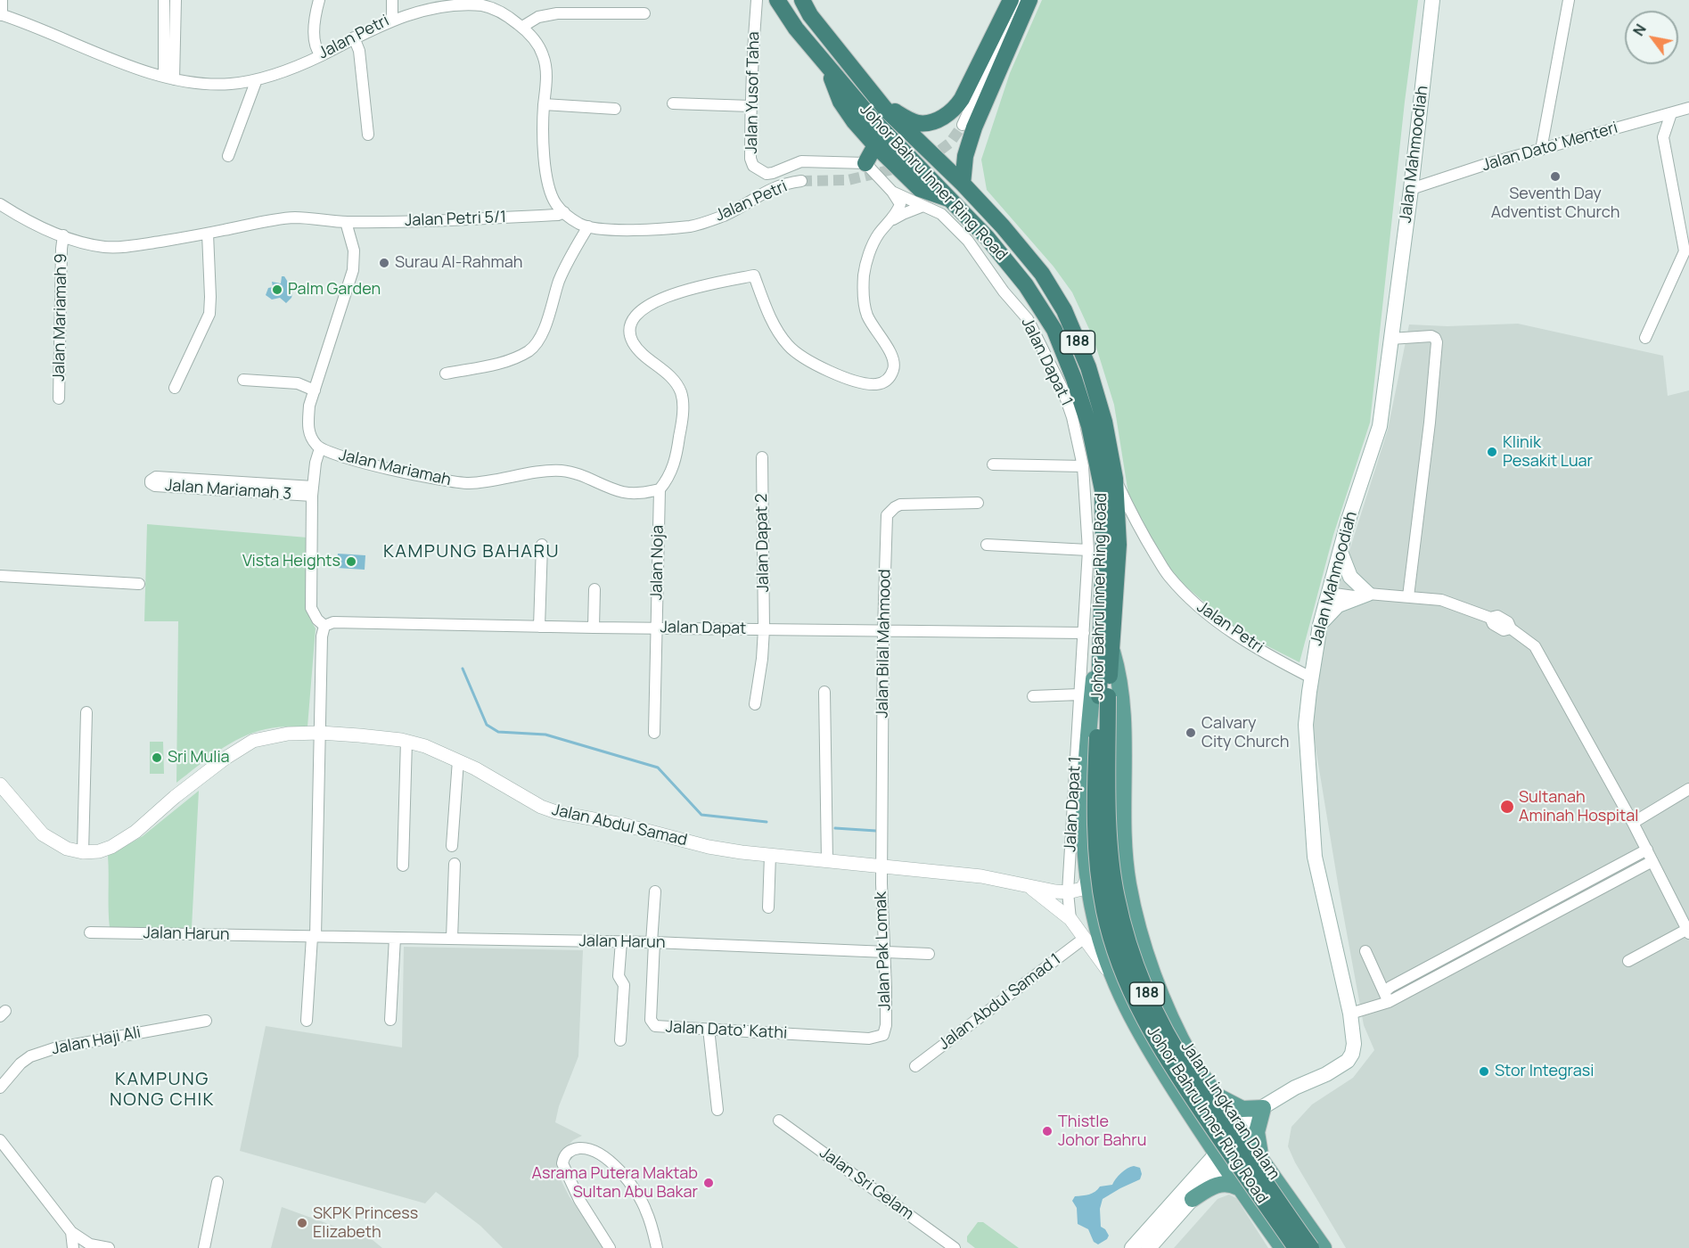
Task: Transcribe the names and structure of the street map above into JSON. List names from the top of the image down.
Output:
{
  "streets": {
    "highway": ["Johor Bahru Inner Ring Road", "188"],
    "main road": ["Jalan Mahmoodiah", "Jalan Lingkaran Dalam"],
    "street": [
      "Jalan Petri",
      "Jalan Yusof Taha",
      "Jalan Dato' Menteri",
      "Jalan Petri 5/1",
      "Jalan Mariamah 9",
      "Jalan Dapat 1",
      "Jalan Mariamah",
      "Jalan Mariamah 3",
      "Jalan Dapat 2",
      "Jalan Noja",
      "Jalan Dapat",
      "Jalan Bilal Mahmood",
      "Jalan Abdul Samad",
      "Jalan Harun",
      "Jalan Pak Lomak",
      "Jalan Abdul Samad 1",
      "Jalan Dato’ Kathi",
      "Jalan Haji Ali",
      "Jalan Sri Gelam"
    ]
  },
  "crossings": [
    ["Jalan Petri", "Jalan Mahmoodiah"],
    ["Jalan Petri", "Johor Bahru Inner Ring Road"],
    ["Jalan Petri", "Jalan Petri 5/1"],
    ["Jalan Yusof Taha", "Jalan Dapat 1"],
    ["Jalan Dato' Menteri", "Jalan Mahmoodiah"],
    ["Jalan Mahmoodiah", "Jalan Lingkaran Dalam"],
    ["Johor Bahru Inner Ring Road", "Jalan Lingkaran Dalam"],
    ["Jalan Petri 5/1", "Jalan Mariamah"],
    ["Jalan Dapat 1", "Jalan Dapat"],
    ["Jalan Dapat 1", "Jalan Abdul Samad"],
    ["Jalan Mariamah", "Jalan Mariamah 3"],
    ["Jalan Mariamah", "Jalan Noja"],
    ["Jalan Mariamah 3", "Jalan Dapat"],
    ["Jalan Dapat 2", "Jalan Dapat"],
    ["Jalan Noja", "Jalan Dapat"],
    ["Jalan Dapat", "Jalan Bilal Mahmood"],
    ["Jalan Bilal Mahmood", "Jalan Abdul Samad"],
    ["Jalan Bilal Mahmood", "Jalan Pak Lomak"],
    ["Jalan Abdul Samad", "Jalan Pak Lomak"],
    ["Jalan Abdul Samad", "Jalan Abdul Samad 1"],
    ["Jalan Abdul Samad", "Jalan Lingkaran Dalam"],
    ["Jalan Harun", "Jalan Pak Lomak"],
    ["Jalan Harun", "Jalan Dato’ Kathi"],
    ["Jalan Pak Lomak", "Jalan Dato’ Kathi"]
  ],
  "districts": ["KAMPUNG BAHARU", "KAMPUNG NONG CHIK"],
  "places": [
    "Seventh Day Adventist Church",
    "Surau Al-Rahmah",
    "Palm Garden",
    "Klinik Pesakit Luar",
    "Vista Heights",
    "Calvary City Church",
    "Sri Mulia",
    "Sultanah Aminah Hospital",
    "Stor Integrasi",
    "Thistle Johor Bahru",
    "Asrama Putera Maktab Sultan Abu Bakar",
    "SKPK Princess Elizabeth"
  ],
  "north": "top left"
}
